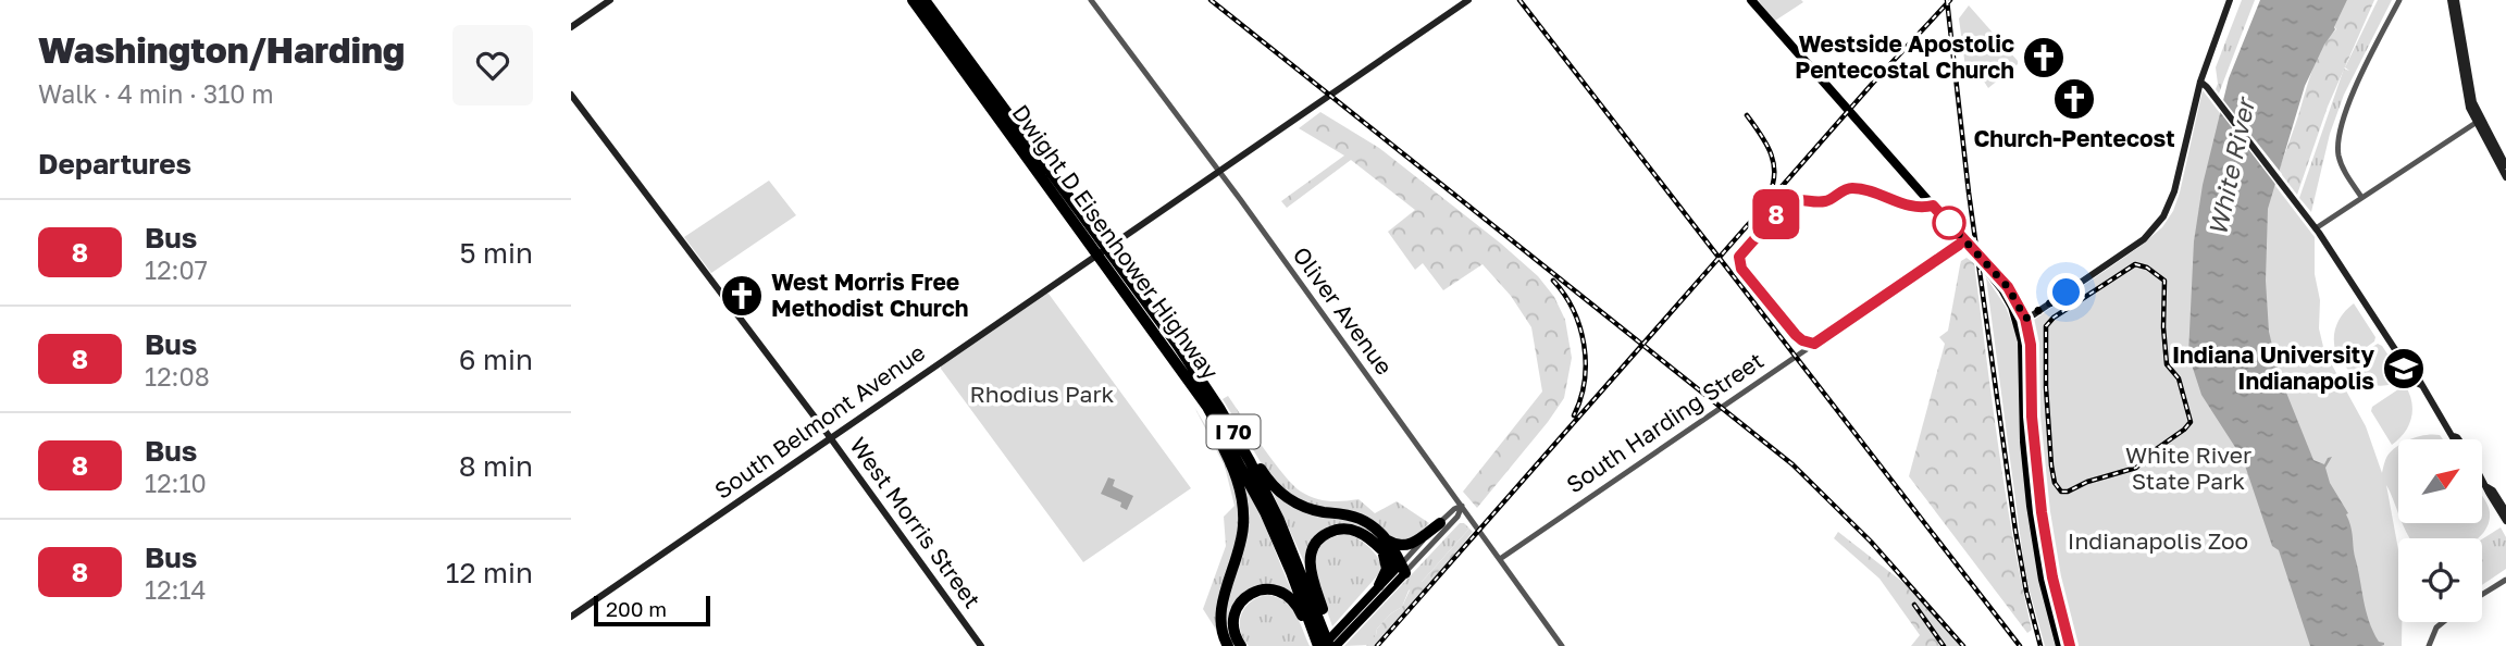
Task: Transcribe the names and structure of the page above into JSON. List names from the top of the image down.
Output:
{
  "streets": {
    "highway": ["Dwight D Eisenhower Highway", "I 70"],
    "main road": ["South Belmont Avenue", "West Morris Street"],
    "street": ["Oliver Avenue", "South Harding Street"]
  },
  "crossings": [
    ["Oliver Avenue", "South Belmont Avenue"],
    ["Oliver Avenue", "South Harding Street"],
    ["South Belmont Avenue", "West Morris Street"]
  ],
  "water": ["White River"],
  "parks": ["Rhodius Park", "White River State Park", "Indianapolis Zoo"],
  "places": {
    "church": ["Westside Apostolic Pentecostal Church", "Church-Pentecost", "West Morris Free Methodist Church"],
    "school or university": ["Indiana University Indianapolis"]
  },
  "lines": ["bus line 8"],
  "scale_bar": "200 m",
  "north": "top right",
  "page": {
    "heading": [
      ["Washington/Harding", "Walk · 4 min · 310 m"],
      "Departures"
    ],
    "on_map": "8",
    "list": [
      {
        "mark": "8",
        "name": "Bus",
        "note": "12:07",
        "value": "5 min"
      },
      {
        "mark": "8",
        "name": "Bus",
        "note": "12:08",
        "value": "6 min"
      },
      {
        "mark": "8",
        "name": "Bus",
        "note": "12:10",
        "value": "8 min"
      },
      {
        "mark": "8",
        "name": "Bus",
        "note": "12:14",
        "value": "12 min"
      }
    ],
    "scale": "200 m"
  }
}
